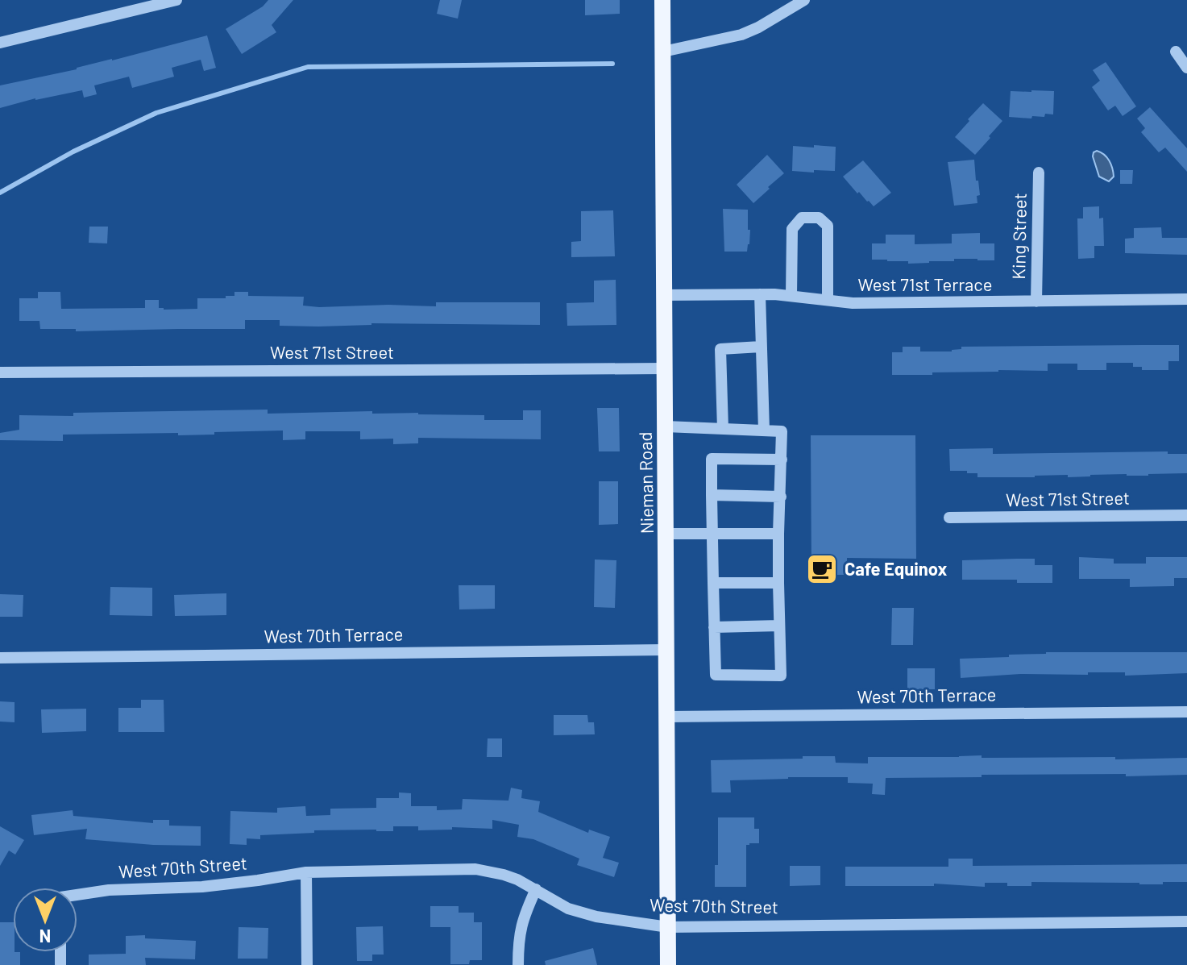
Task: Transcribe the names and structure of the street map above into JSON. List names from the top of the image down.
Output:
{
  "streets": {
    "main road": ["Nieman Road"],
    "street": [
      "King Street",
      "West 71st Terrace",
      "West 71st Street",
      "West 70th Terrace",
      "West 70th Street"
    ]
  },
  "crossings": [
    ["King Street", "West 71st Terrace"],
    ["West 71st Terrace", "Nieman Road"],
    ["West 71st Street", "Nieman Road"],
    ["Nieman Road", "West 70th Terrace"],
    ["Nieman Road", "West 70th Street"]
  ],
  "places": {
    "cafe": ["Cafe Equinox"]
  },
  "north": "bottom"
}
